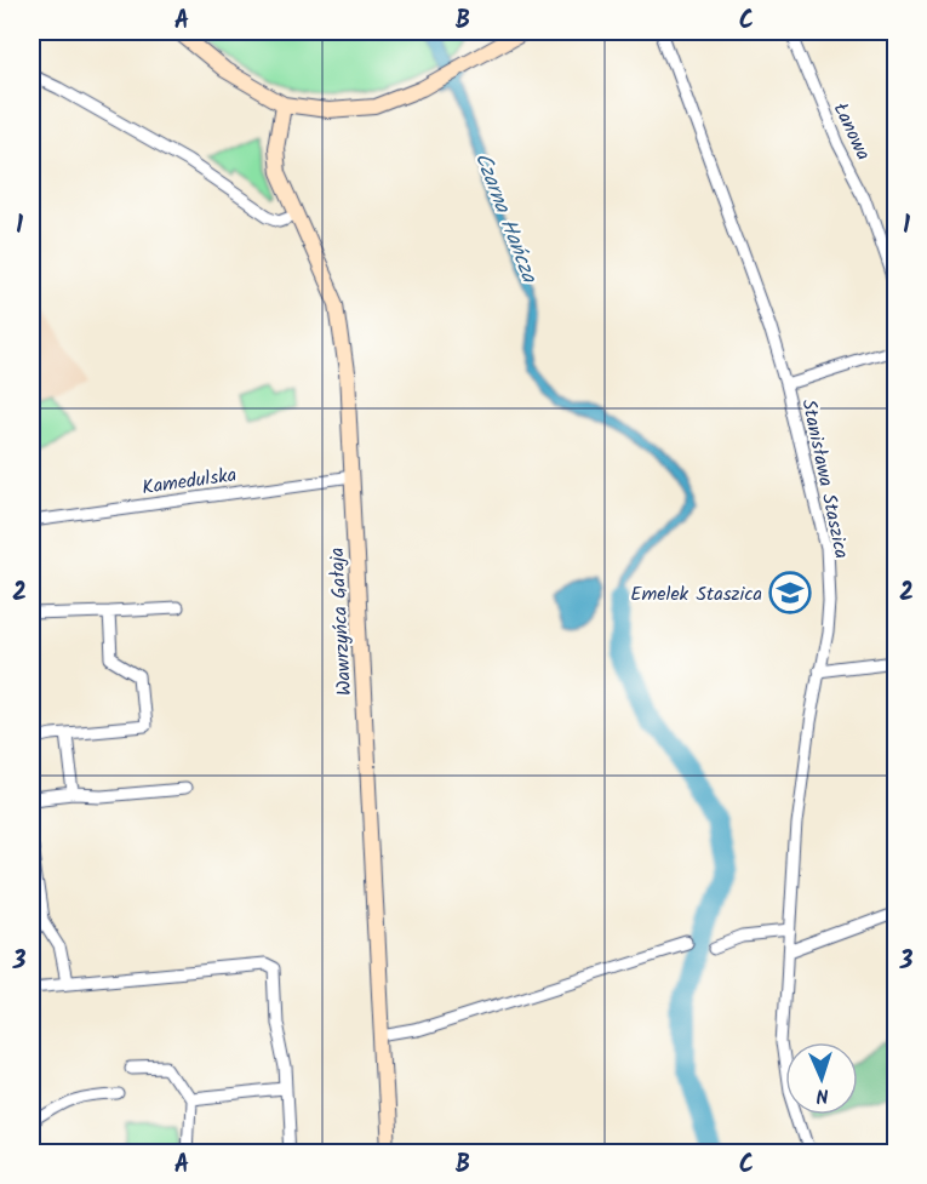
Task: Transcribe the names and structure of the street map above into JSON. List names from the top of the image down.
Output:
{
  "streets": {
    "street": [
      "Łanowa",
      "Stanisława Staszica",
      "Kamedulska",
      "Wawrzyńca Gałaja"
    ]
  },
  "crossings": [
    ["Kamedulska", "Wawrzyńca Gałaja"]
  ],
  "water": ["Czarna Hańcza"],
  "places": {
    "school or university": ["Emelek Staszica"]
  },
  "north": "bottom",
  "grid": {
    "columns": ["A", "B", "C"],
    "rows": ["1", "2", "3"]
  }
}
